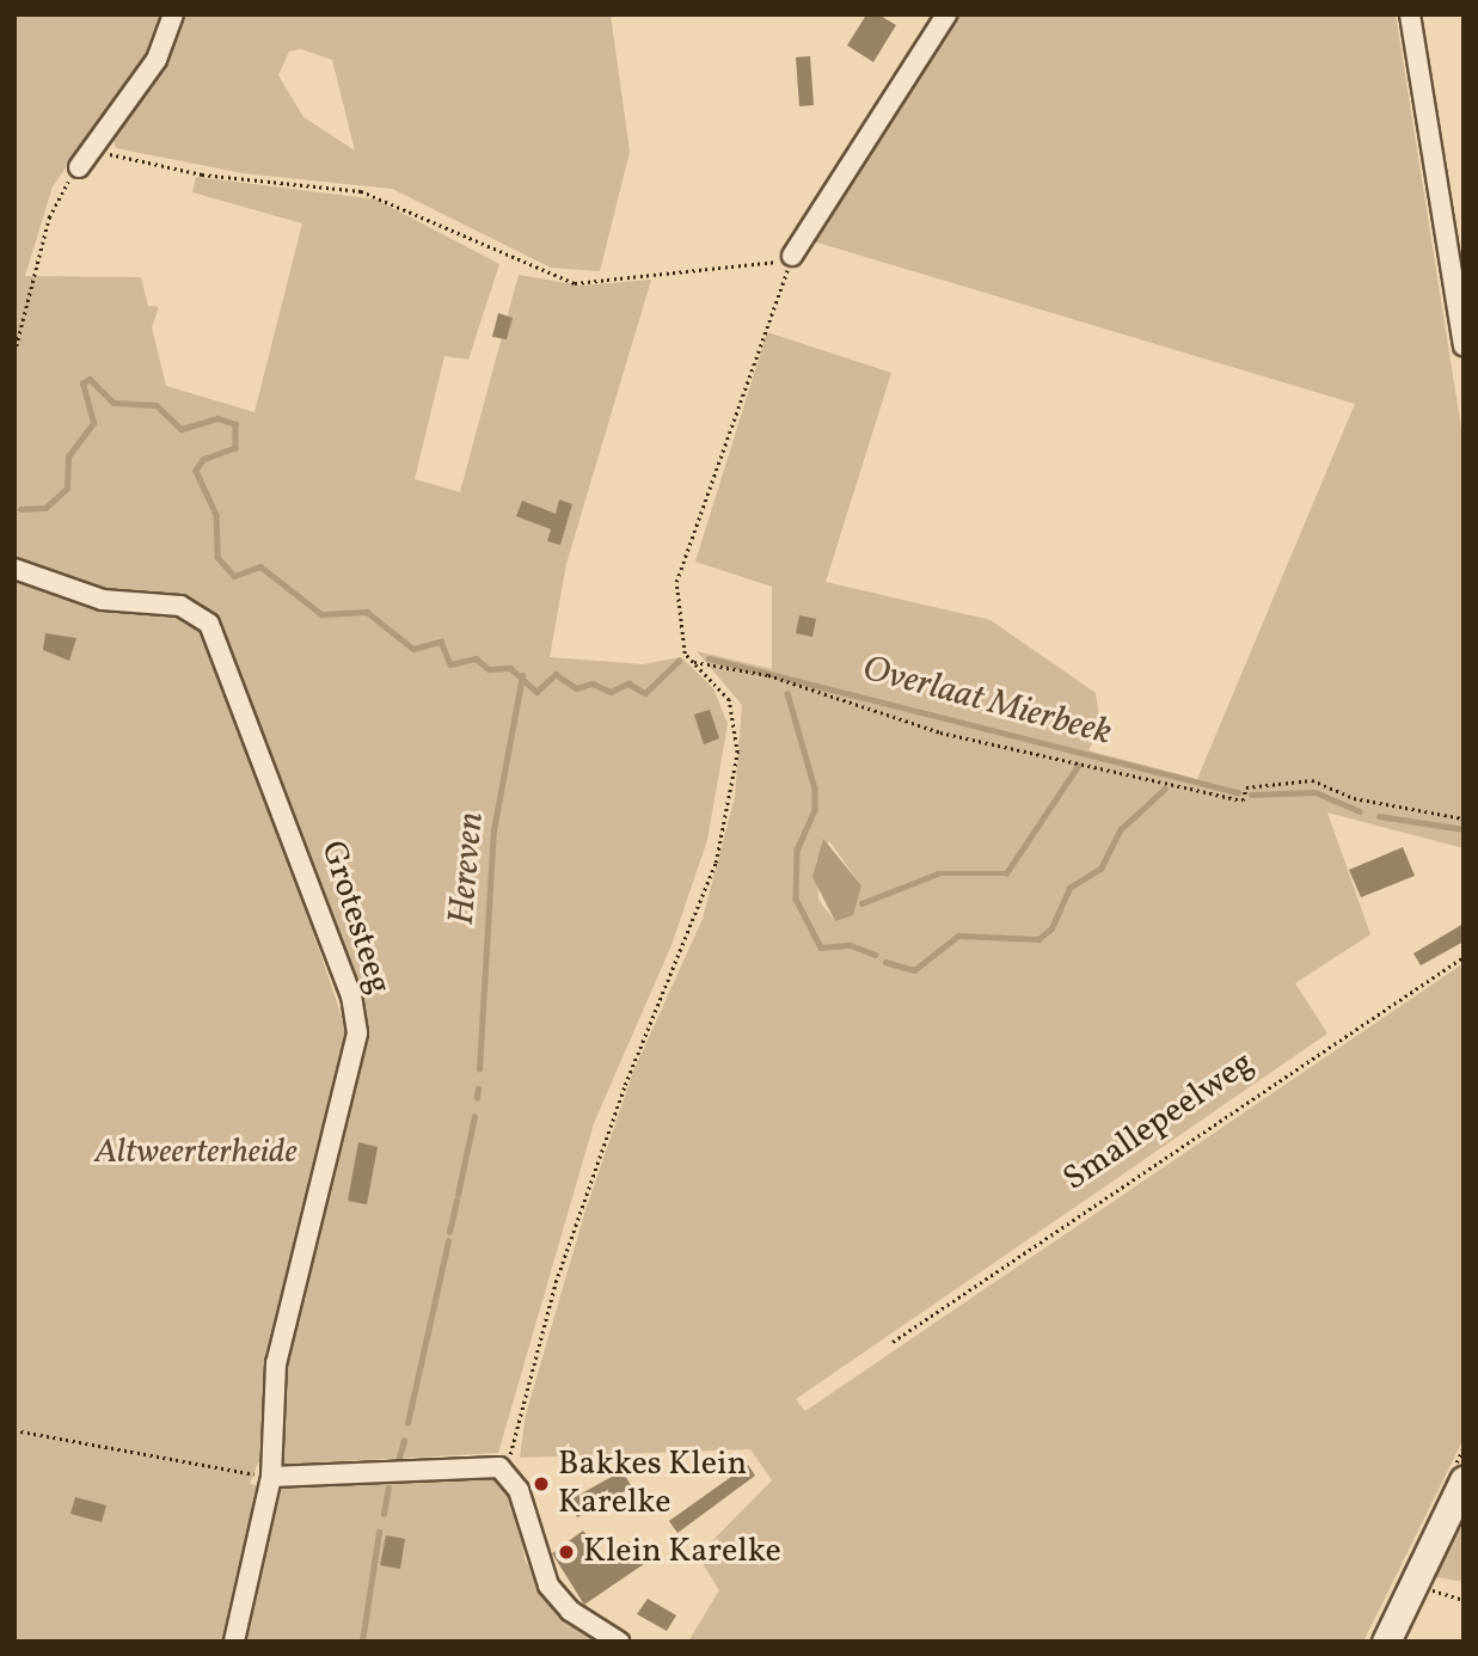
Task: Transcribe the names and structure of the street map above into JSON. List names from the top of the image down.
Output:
{
  "streets": {
    "street": ["Grotesteeg"],
    "path": ["Smallepeelweg"]
  },
  "water": ["Overlaat Mierbeek", "Hereven"],
  "parks": ["Altweerterheide"],
  "places": ["Bakkes Klein Karelke", "Klein Karelke"]
}
